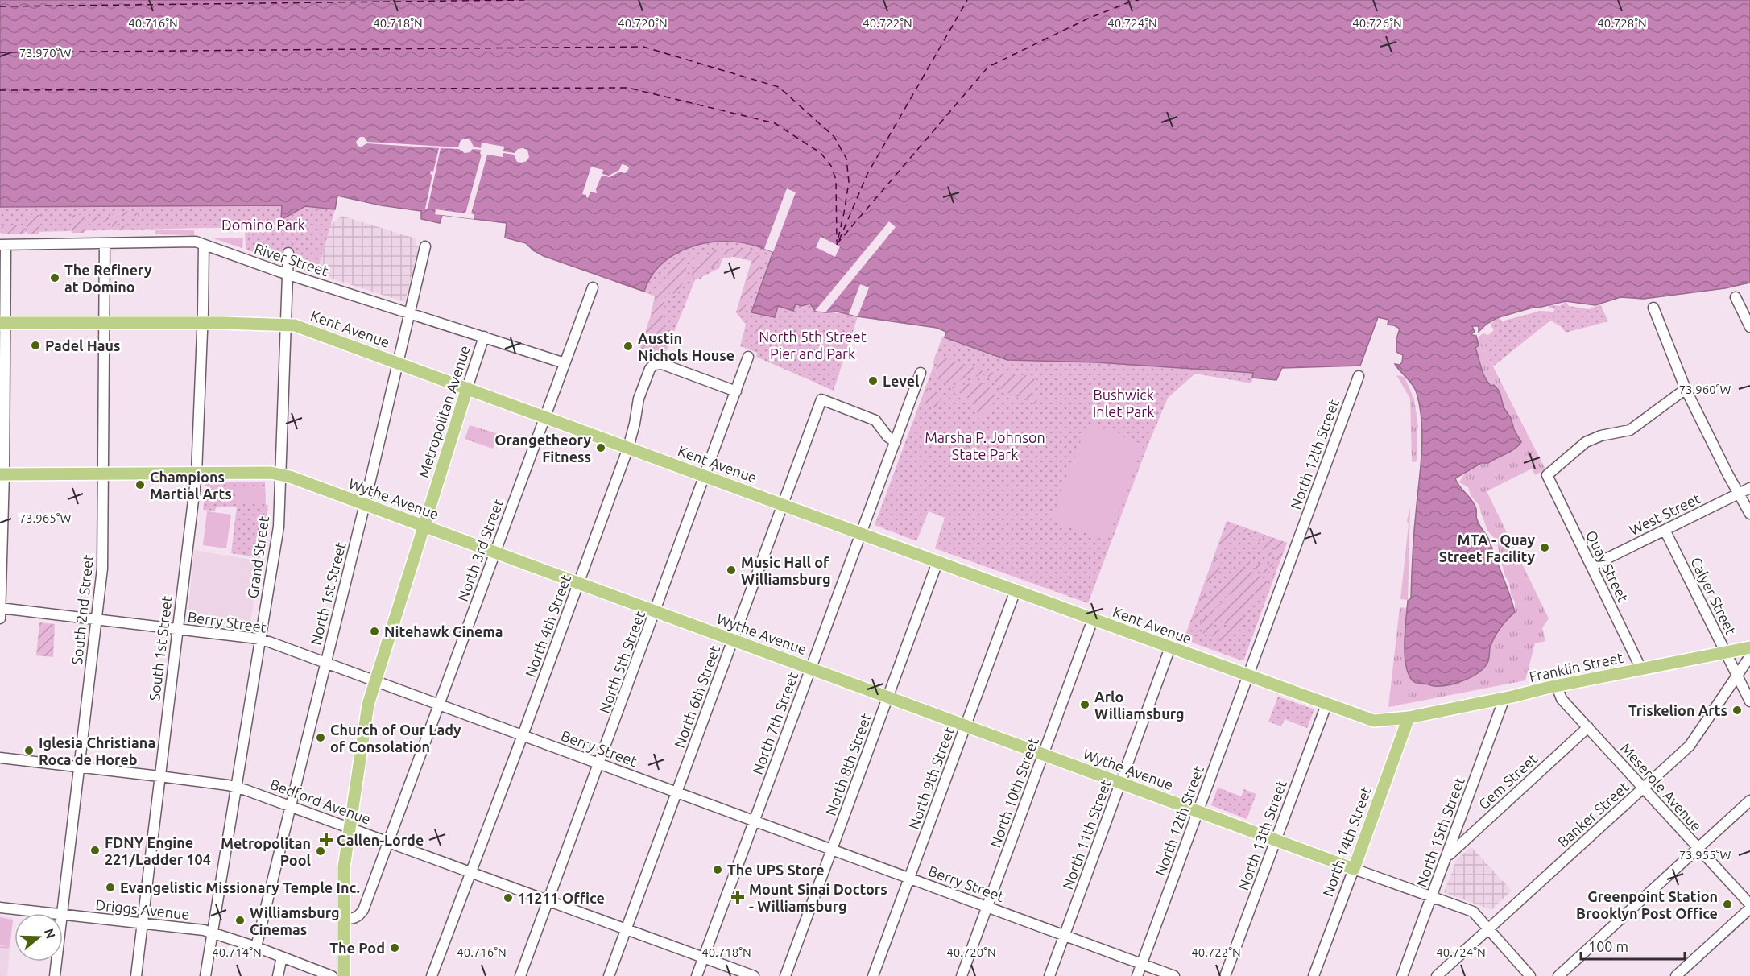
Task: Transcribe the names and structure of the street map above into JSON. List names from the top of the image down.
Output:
{
  "streets": {
    "main road": [
      "Kent Avenue",
      "Metropolitan Avenue",
      "Wythe Avenue",
      "Franklin Street",
      "North 14th Street"
    ],
    "street": [
      "River Street",
      "North 12th Street",
      "West Street",
      "North 3rd Street",
      "Grand Street",
      "Quay Street",
      "North 1st Street",
      "Calyer Street",
      "South 2nd Street",
      "Berry Street",
      "North 4th Street",
      "South 1st Street",
      "North 5th Street",
      "North 6th Street",
      "North 7th Street",
      "North 8th Street",
      "North 9th Street",
      "Gem Street",
      "Meserole Avenue",
      "North 10th Street",
      "Bedford Avenue",
      "Banker Street",
      "North 15th Street",
      "North 11th Street",
      "North 13th Street",
      "Driggs Avenue"
    ]
  },
  "crossings": [
    ["River Street", "Metropolitan Avenue"],
    ["River Street", "North 3rd Street"],
    ["River Street", "Grand Street"],
    ["River Street", "North 1st Street"],
    ["River Street", "South 2nd Street"],
    ["River Street", "South 1st Street"],
    ["Kent Avenue", "Metropolitan Avenue"],
    ["Kent Avenue", "North 12th Street"],
    ["Kent Avenue", "North 3rd Street"],
    ["Kent Avenue", "Grand Street"],
    ["Kent Avenue", "North 1st Street"],
    ["Kent Avenue", "South 2nd Street"],
    ["Kent Avenue", "North 4th Street"],
    ["Kent Avenue", "South 1st Street"],
    ["Kent Avenue", "North 5th Street"],
    ["Kent Avenue", "Franklin Street"],
    ["Kent Avenue", "North 6th Street"],
    ["Kent Avenue", "North 7th Street"],
    ["Kent Avenue", "North 8th Street"],
    ["Kent Avenue", "North 9th Street"],
    ["Kent Avenue", "North 10th Street"],
    ["Kent Avenue", "North 11th Street"],
    ["Kent Avenue", "North 13th Street"],
    ["Kent Avenue", "North 14th Street"],
    ["Metropolitan Avenue", "Wythe Avenue"],
    ["Metropolitan Avenue", "North 3rd Street"],
    ["Metropolitan Avenue", "Berry Street"],
    ["Metropolitan Avenue", "Bedford Avenue"],
    ["North 12th Street", "Wythe Avenue"],
    ["North 12th Street", "Berry Street"],
    ["Wythe Avenue", "North 3rd Street"],
    ["Wythe Avenue", "Grand Street"],
    ["Wythe Avenue", "North 1st Street"],
    ["Wythe Avenue", "South 2nd Street"],
    ["Wythe Avenue", "North 4th Street"],
    ["Wythe Avenue", "South 1st Street"],
    ["Wythe Avenue", "North 5th Street"],
    ["Wythe Avenue", "North 6th Street"],
    ["Wythe Avenue", "North 7th Street"],
    ["Wythe Avenue", "North 8th Street"],
    ["Wythe Avenue", "North 9th Street"],
    ["Wythe Avenue", "North 10th Street"],
    ["Wythe Avenue", "Banker Street"],
    ["Wythe Avenue", "North 15th Street"],
    ["Wythe Avenue", "North 11th Street"],
    ["Wythe Avenue", "North 13th Street"],
    ["Wythe Avenue", "North 14th Street"],
    ["West Street", "Quay Street"],
    ["West Street", "Calyer Street"],
    ["North 3rd Street", "Berry Street"],
    ["North 3rd Street", "Bedford Avenue"],
    ["Grand Street", "Berry Street"],
    ["Grand Street", "Bedford Avenue"],
    ["Grand Street", "Driggs Avenue"],
    ["Quay Street", "Franklin Street"],
    ["North 1st Street", "Berry Street"],
    ["North 1st Street", "Bedford Avenue"],
    ["North 1st Street", "Driggs Avenue"],
    ["Calyer Street", "Franklin Street"],
    ["Calyer Street", "Banker Street"],
    ["South 2nd Street", "Berry Street"],
    ["South 2nd Street", "Bedford Avenue"],
    ["Berry Street", "North 4th Street"],
    ["Berry Street", "South 1st Street"],
    ["Berry Street", "North 5th Street"],
    ["Berry Street", "North 6th Street"],
    ["Berry Street", "North 7th Street"],
    ["Berry Street", "North 8th Street"],
    ["Berry Street", "North 9th Street"],
    ["Berry Street", "North 10th Street"],
    ["Berry Street", "North 11th Street"],
    ["North 4th Street", "North 5th Street"],
    ["North 4th Street", "Bedford Avenue"],
    ["South 1st Street", "Bedford Avenue"],
    ["South 1st Street", "Driggs Avenue"],
    ["North 5th Street", "Bedford Avenue"],
    ["Franklin Street", "Meserole Avenue"],
    ["Franklin Street", "North 15th Street"],
    ["Franklin Street", "North 14th Street"],
    ["North 6th Street", "North 7th Street"],
    ["North 6th Street", "Bedford Avenue"],
    ["North 7th Street", "Bedford Avenue"],
    ["Gem Street", "Meserole Avenue"],
    ["Gem Street", "North 15th Street"],
    ["Meserole Avenue", "Banker Street"]
  ],
  "parks": [
    "Domino Park",
    "North 5th Street Pier and Park",
    "Bushwick Inlet Park",
    "Marsha P. Johnson State Park"
  ],
  "places": {
    "other": [
      "The Refinery at Domino",
      "Padel Haus",
      "Austin Nichols House",
      "Level",
      "Orangetheory Fitness",
      "Champions Martial Arts",
      "MTA - Quay Street Facility",
      "Music Hall of Williamsburg",
      "Nitehawk Cinema",
      "Arlo Williamsburg",
      "Triskelion Arts",
      "Church of Our Lady of Consolation",
      "Iglesia Christiana Roca de Horeb",
      "FDNY Engine 221/Ladder 104",
      "Metropolitan Pool",
      "The UPS Store",
      "Evangelistic Missionary Temple Inc.",
      "11211 Office",
      "Greenpoint Station Brooklyn Post Office",
      "Williamsburg Cinemas",
      "The Pod"
    ],
    "health": ["Callen-Lorde", "Mount Sinai Doctors - Williamsburg"]
  },
  "scale_bar": "100 m",
  "north": "right",
  "coordinates": [
    "40.718°N",
    "40.724°N",
    "40.728°N",
    "40.716°N",
    "40.720°N",
    "40.722°N",
    "40.726°N",
    "73.970°W",
    "73.960°W",
    "73.965°W",
    "73.955°W",
    "40.714°N"
  ]
}
